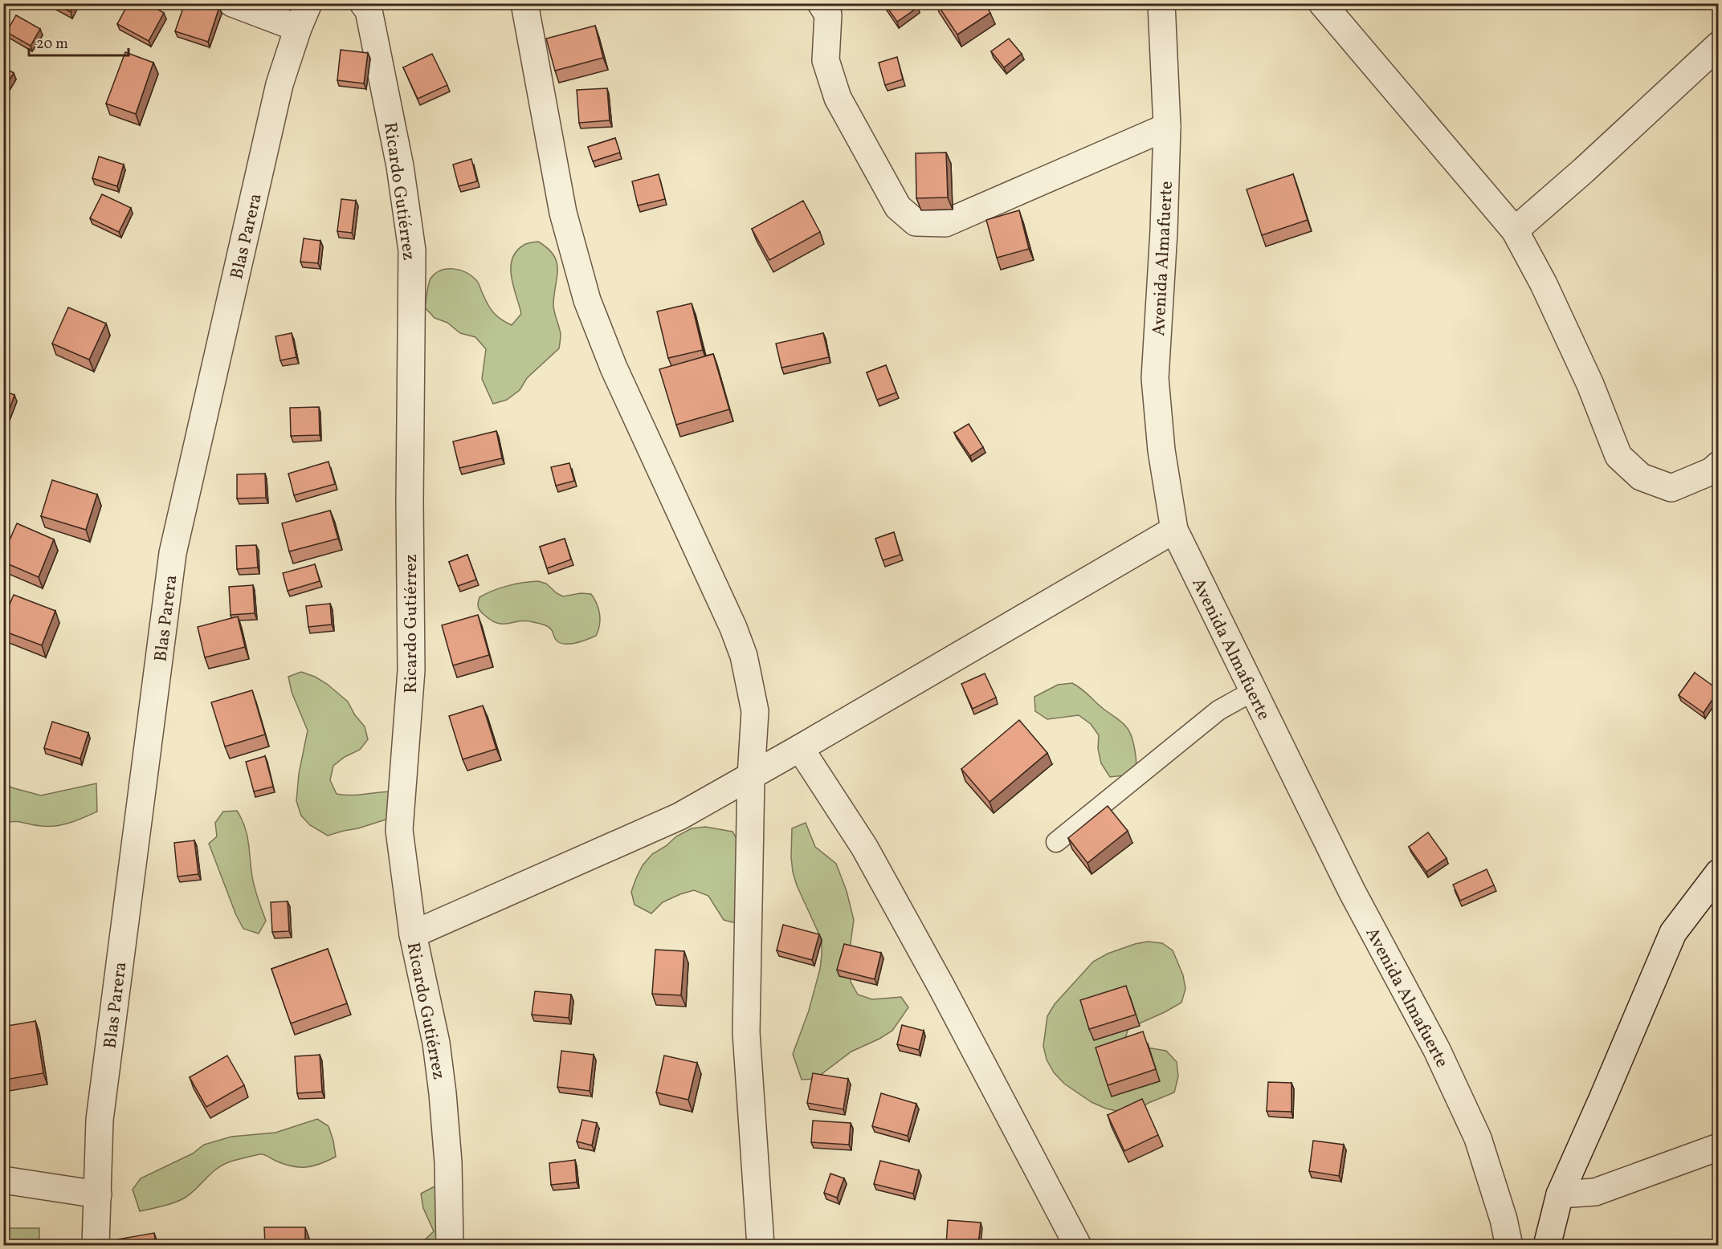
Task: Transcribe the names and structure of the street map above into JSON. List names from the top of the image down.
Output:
{
  "streets": {
    "street": ["Ricardo Gutiérrez", "Blas Parera", "Avenida Almafuerte"]
  },
  "scale_bar": "20 m"
}
